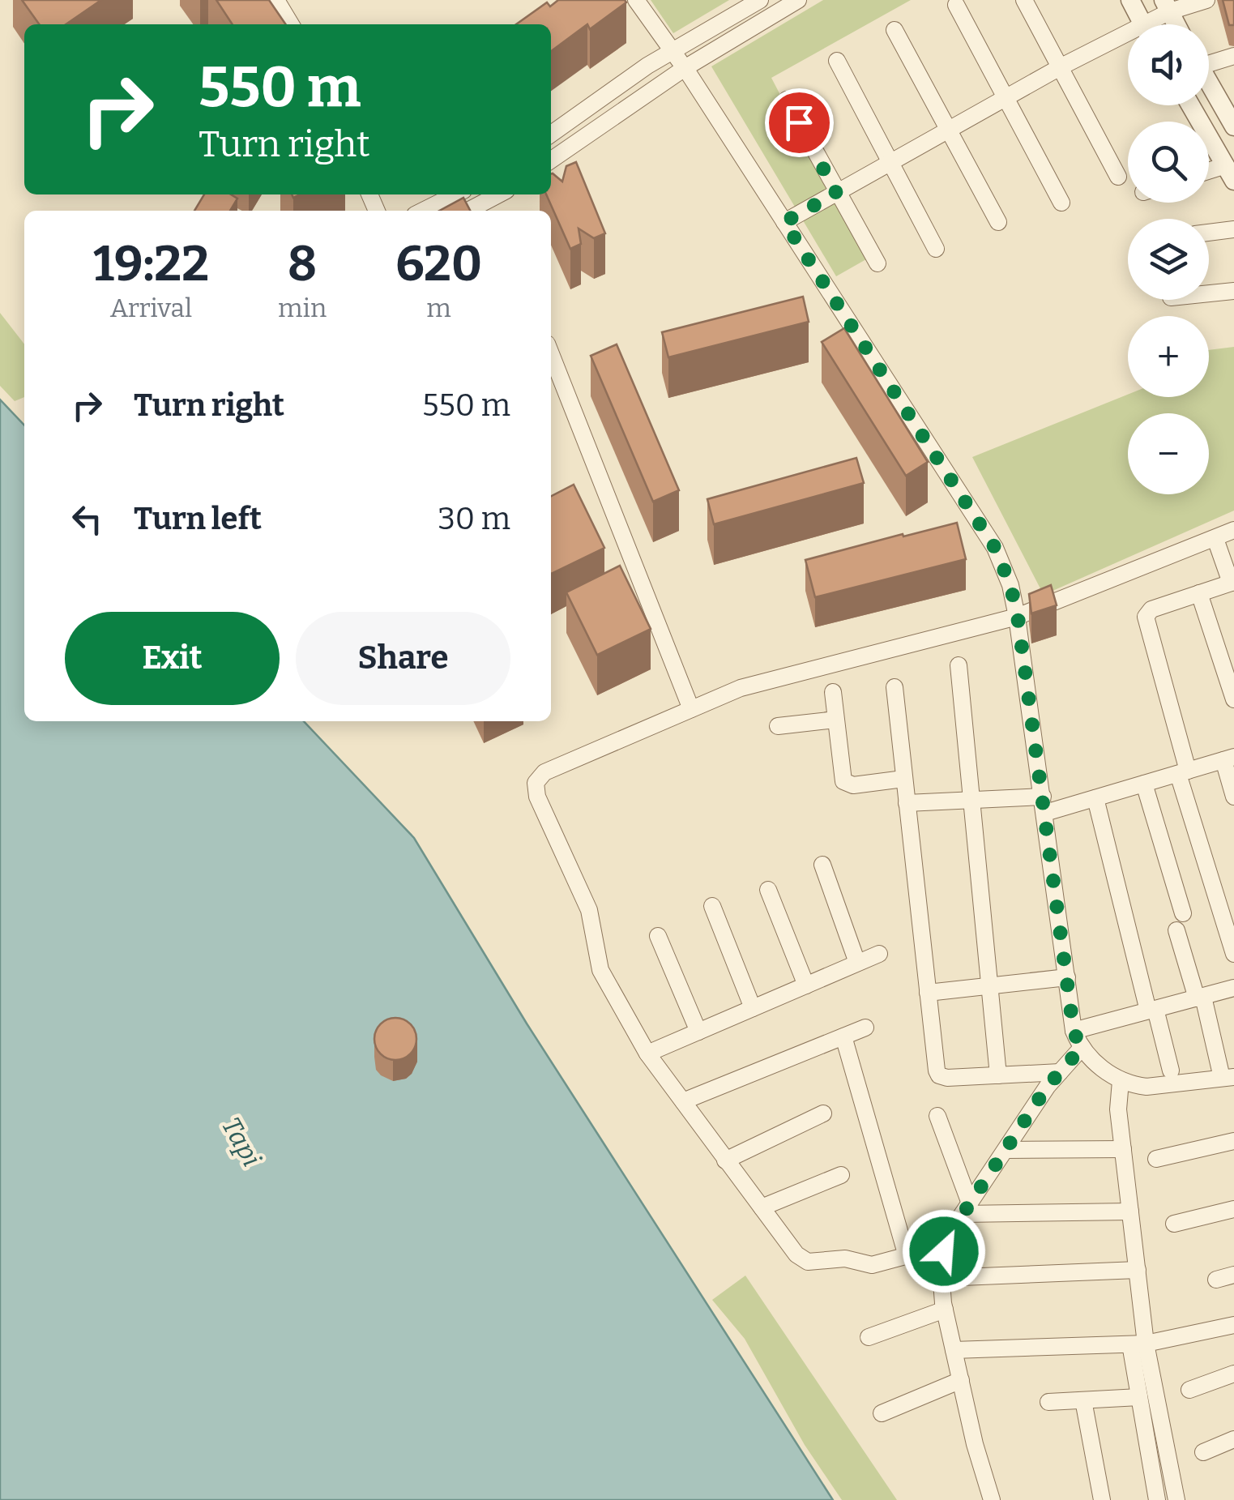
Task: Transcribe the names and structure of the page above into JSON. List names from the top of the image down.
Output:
{
  "water": ["Tapi"],
  "page": {
    "map_buttons": ["+", "−"],
    "turn": ["550 m", "Turn right"],
    "eta": [
      "19:22",
      "Arrival",
      "8",
      "min",
      "620",
      "m"
    ],
    "list": [
      {
        "name": "Turn right",
        "value": "550 m"
      },
      {
        "name": "Turn left",
        "value": "30 m"
      }
    ],
    "buttons": ["Exit", "Share"]
  }
}
